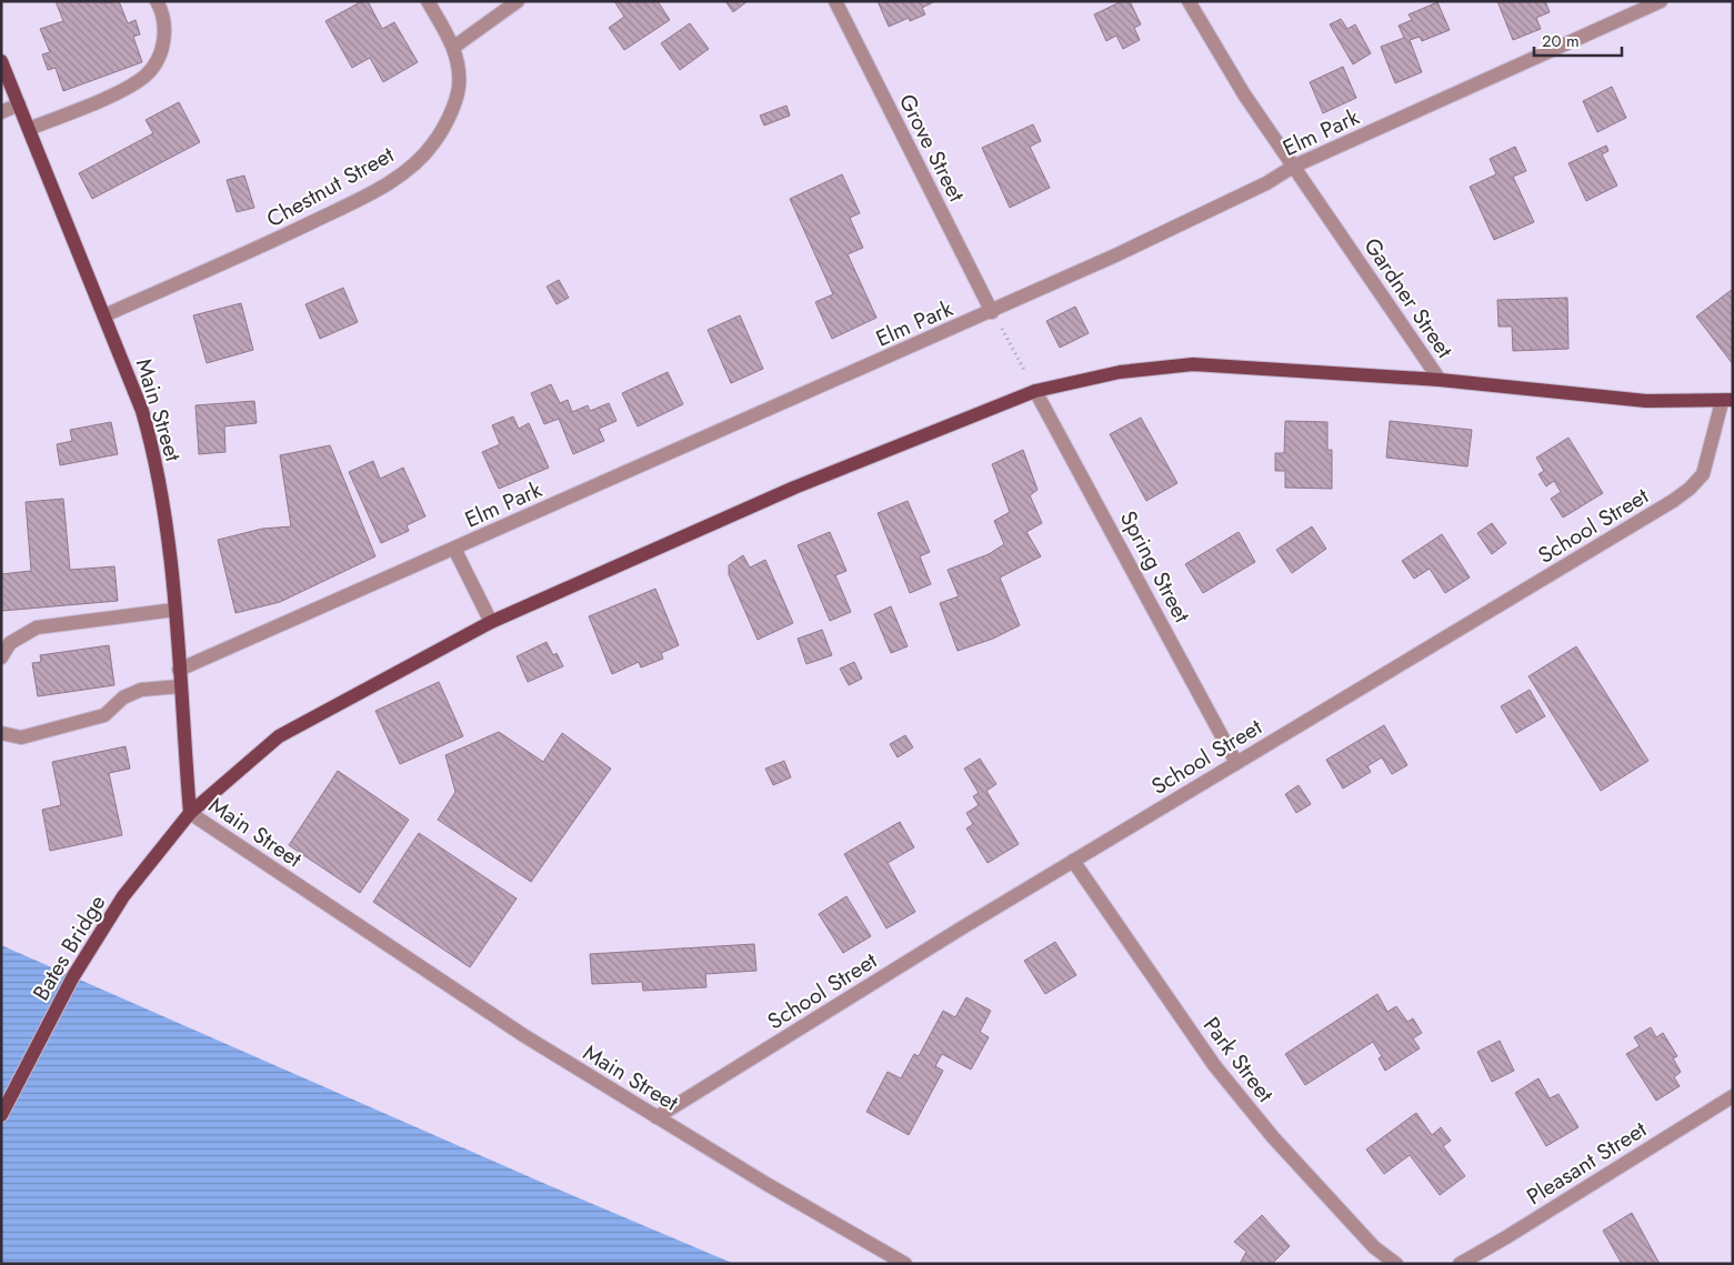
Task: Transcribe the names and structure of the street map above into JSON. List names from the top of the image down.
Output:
{
  "streets": {
    "main road": ["Gardner Street", "Main Street", "Bates Bridge"],
    "street": [
      "Elm Park",
      "Grove Street",
      "Chestnut Street",
      "School Street",
      "Spring Street",
      "Park Street",
      "Pleasant Street"
    ]
  },
  "crossings": [
    ["Elm Park", "Grove Street"],
    ["Elm Park", "Gardner Street"],
    ["Elm Park", "Main Street"],
    ["Chestnut Street", "Main Street"],
    ["Gardner Street", "School Street"],
    ["Main Street", "School Street"],
    ["Main Street", "Bates Bridge"],
    ["School Street", "Spring Street"],
    ["School Street", "Park Street"]
  ],
  "scale_bar": "20 m"
}
